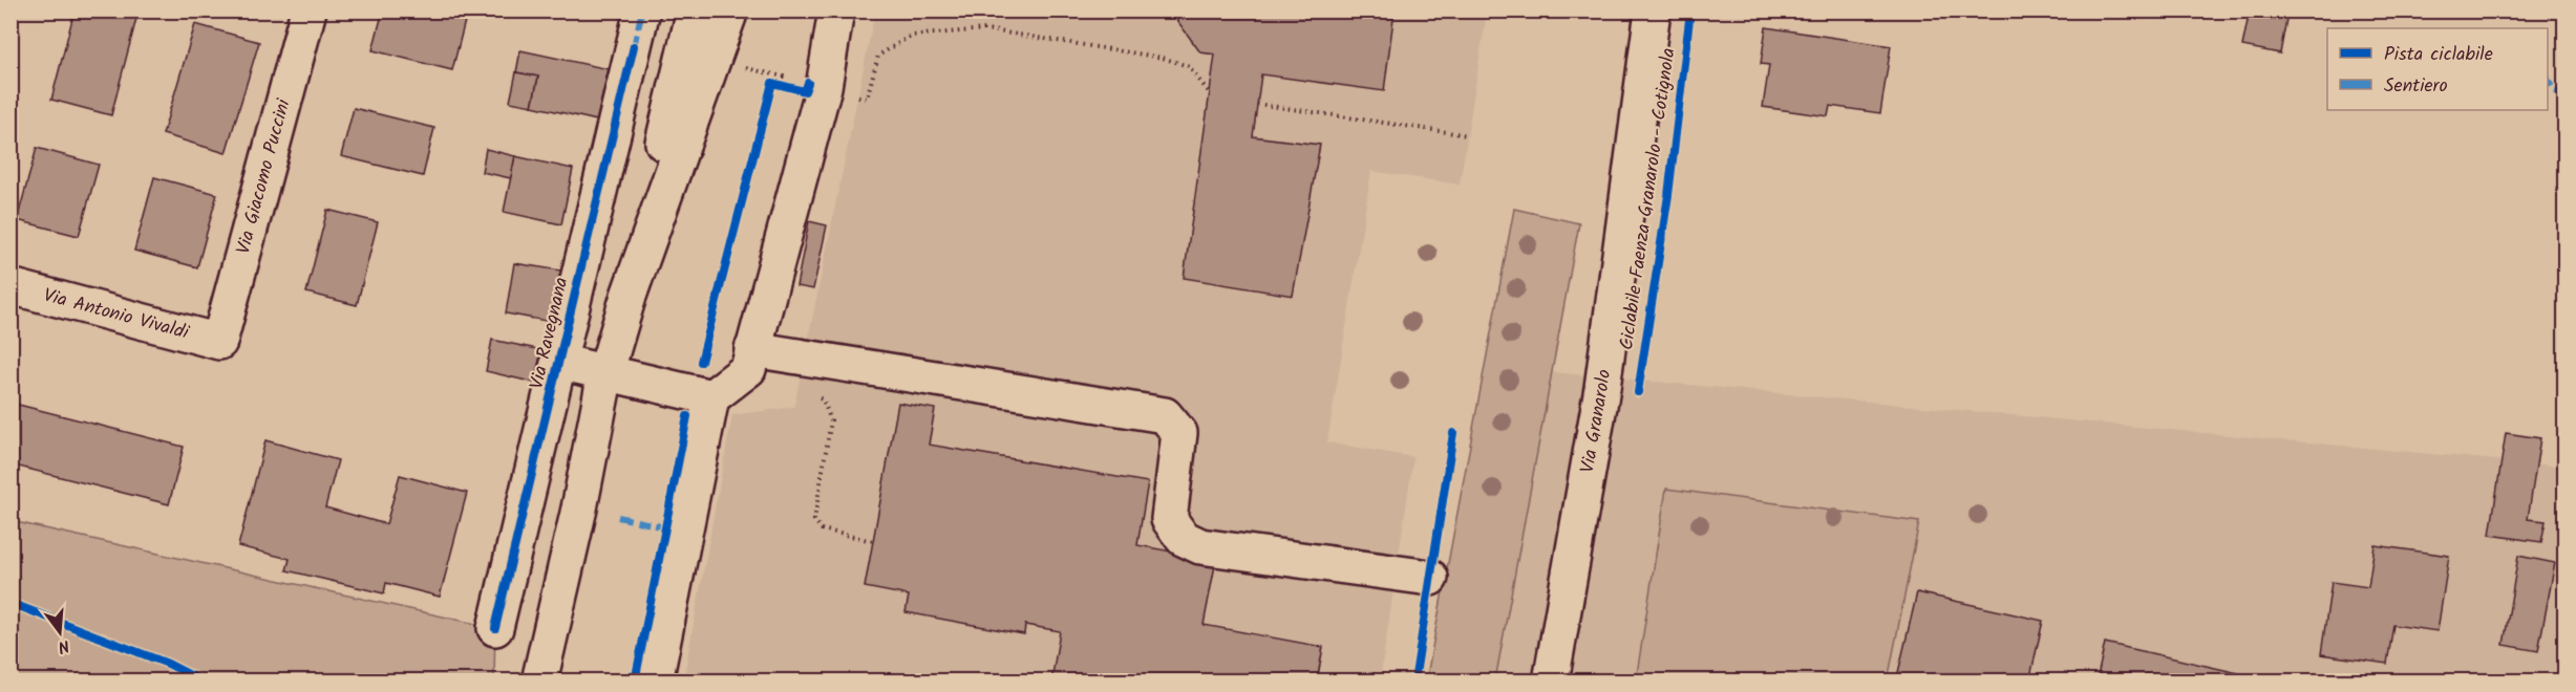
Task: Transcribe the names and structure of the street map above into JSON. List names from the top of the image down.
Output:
{
  "streets": {
    "main road": [
      "Via Giacomo Puccini",
      "Via Antonio Vivaldi",
      "Via Ravegnana",
      "Via Granarolo"
    ],
    "cycle path": ["Ciclabile Faenza Granarolo - Cotignola"]
  },
  "crossings": [
    ["Via Giacomo Puccini", "Via Antonio Vivaldi"]
  ],
  "legend": ["Pista ciclabile", "Sentiero"],
  "north": "bottom"
}
